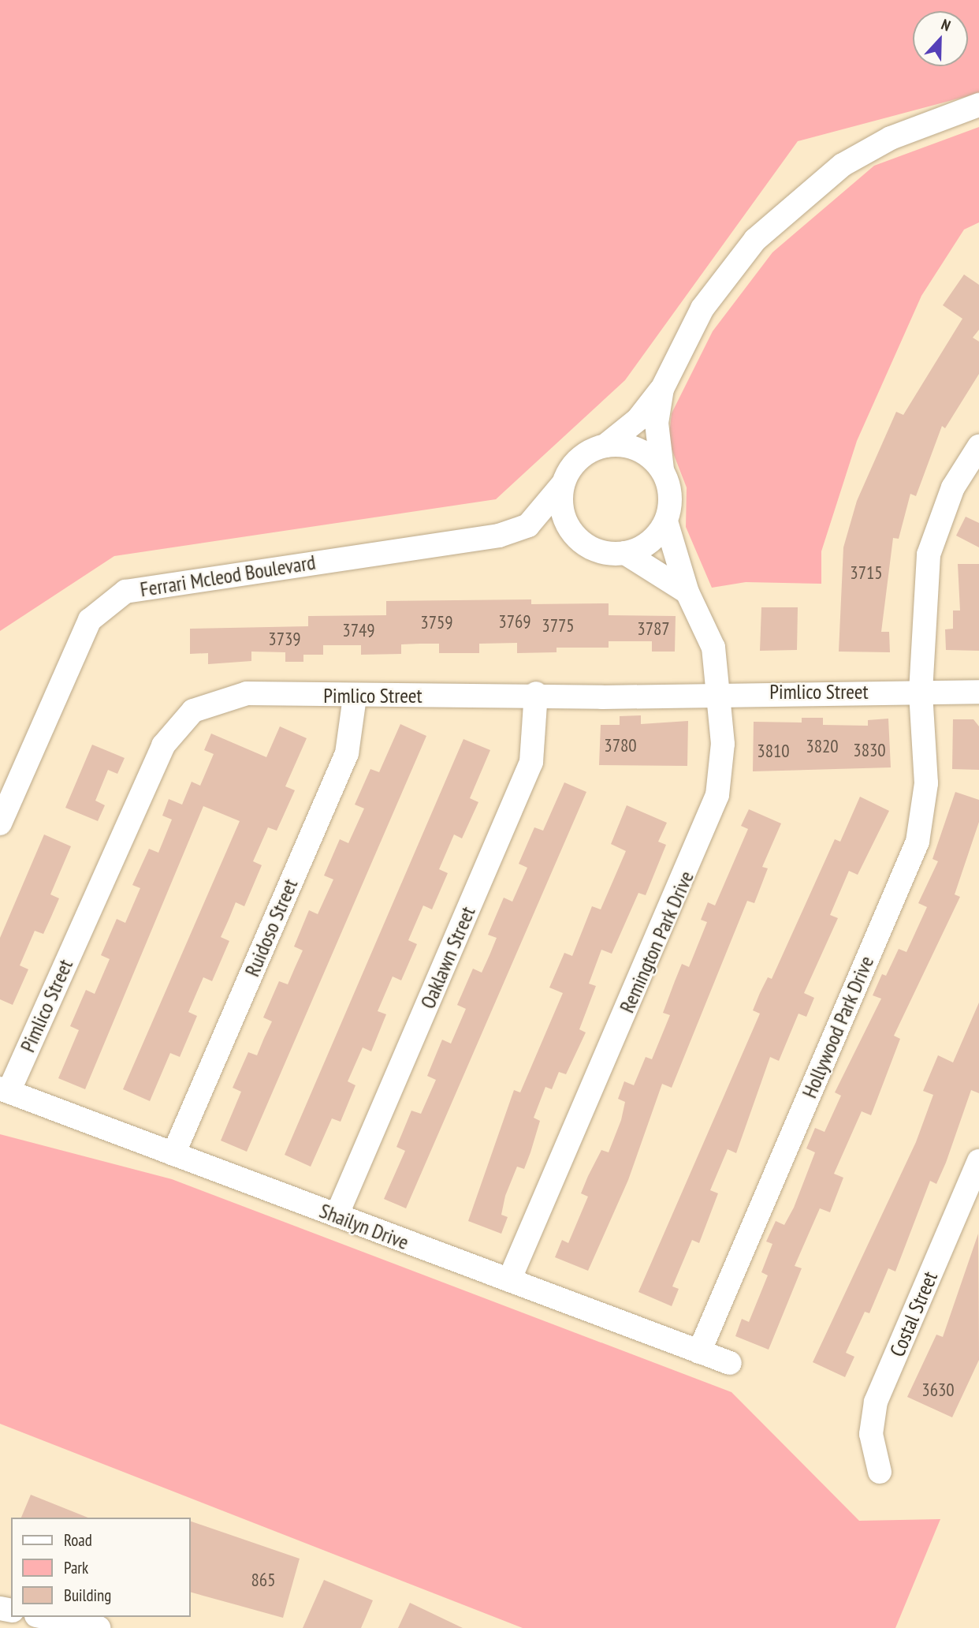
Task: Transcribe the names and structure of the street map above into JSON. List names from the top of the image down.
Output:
{
  "streets": {
    "street": [
      "Ferrari Mcleod Boulevard",
      "Pimlico Street",
      "Ruidoso Street",
      "Remington Park Drive",
      "Oaklawn Street",
      "Hollywood Park Drive",
      "Shailyn Drive",
      "Costal Street"
    ]
  },
  "crossings": [
    ["Pimlico Street", "Ruidoso Street"],
    ["Pimlico Street", "Remington Park Drive"],
    ["Pimlico Street", "Oaklawn Street"],
    ["Pimlico Street", "Hollywood Park Drive"],
    ["Pimlico Street", "Shailyn Drive"],
    ["Ruidoso Street", "Shailyn Drive"],
    ["Remington Park Drive", "Shailyn Drive"],
    ["Oaklawn Street", "Shailyn Drive"],
    ["Hollywood Park Drive", "Shailyn Drive"]
  ],
  "house_numbers": [
    "3715",
    "3769",
    "3759",
    "3775",
    "3787",
    "3749",
    "3739",
    "3780",
    "3820",
    "3830",
    "3810",
    "3630",
    "865"
  ],
  "legend": ["Road", "Park", "Building"],
  "north": "top"
}
